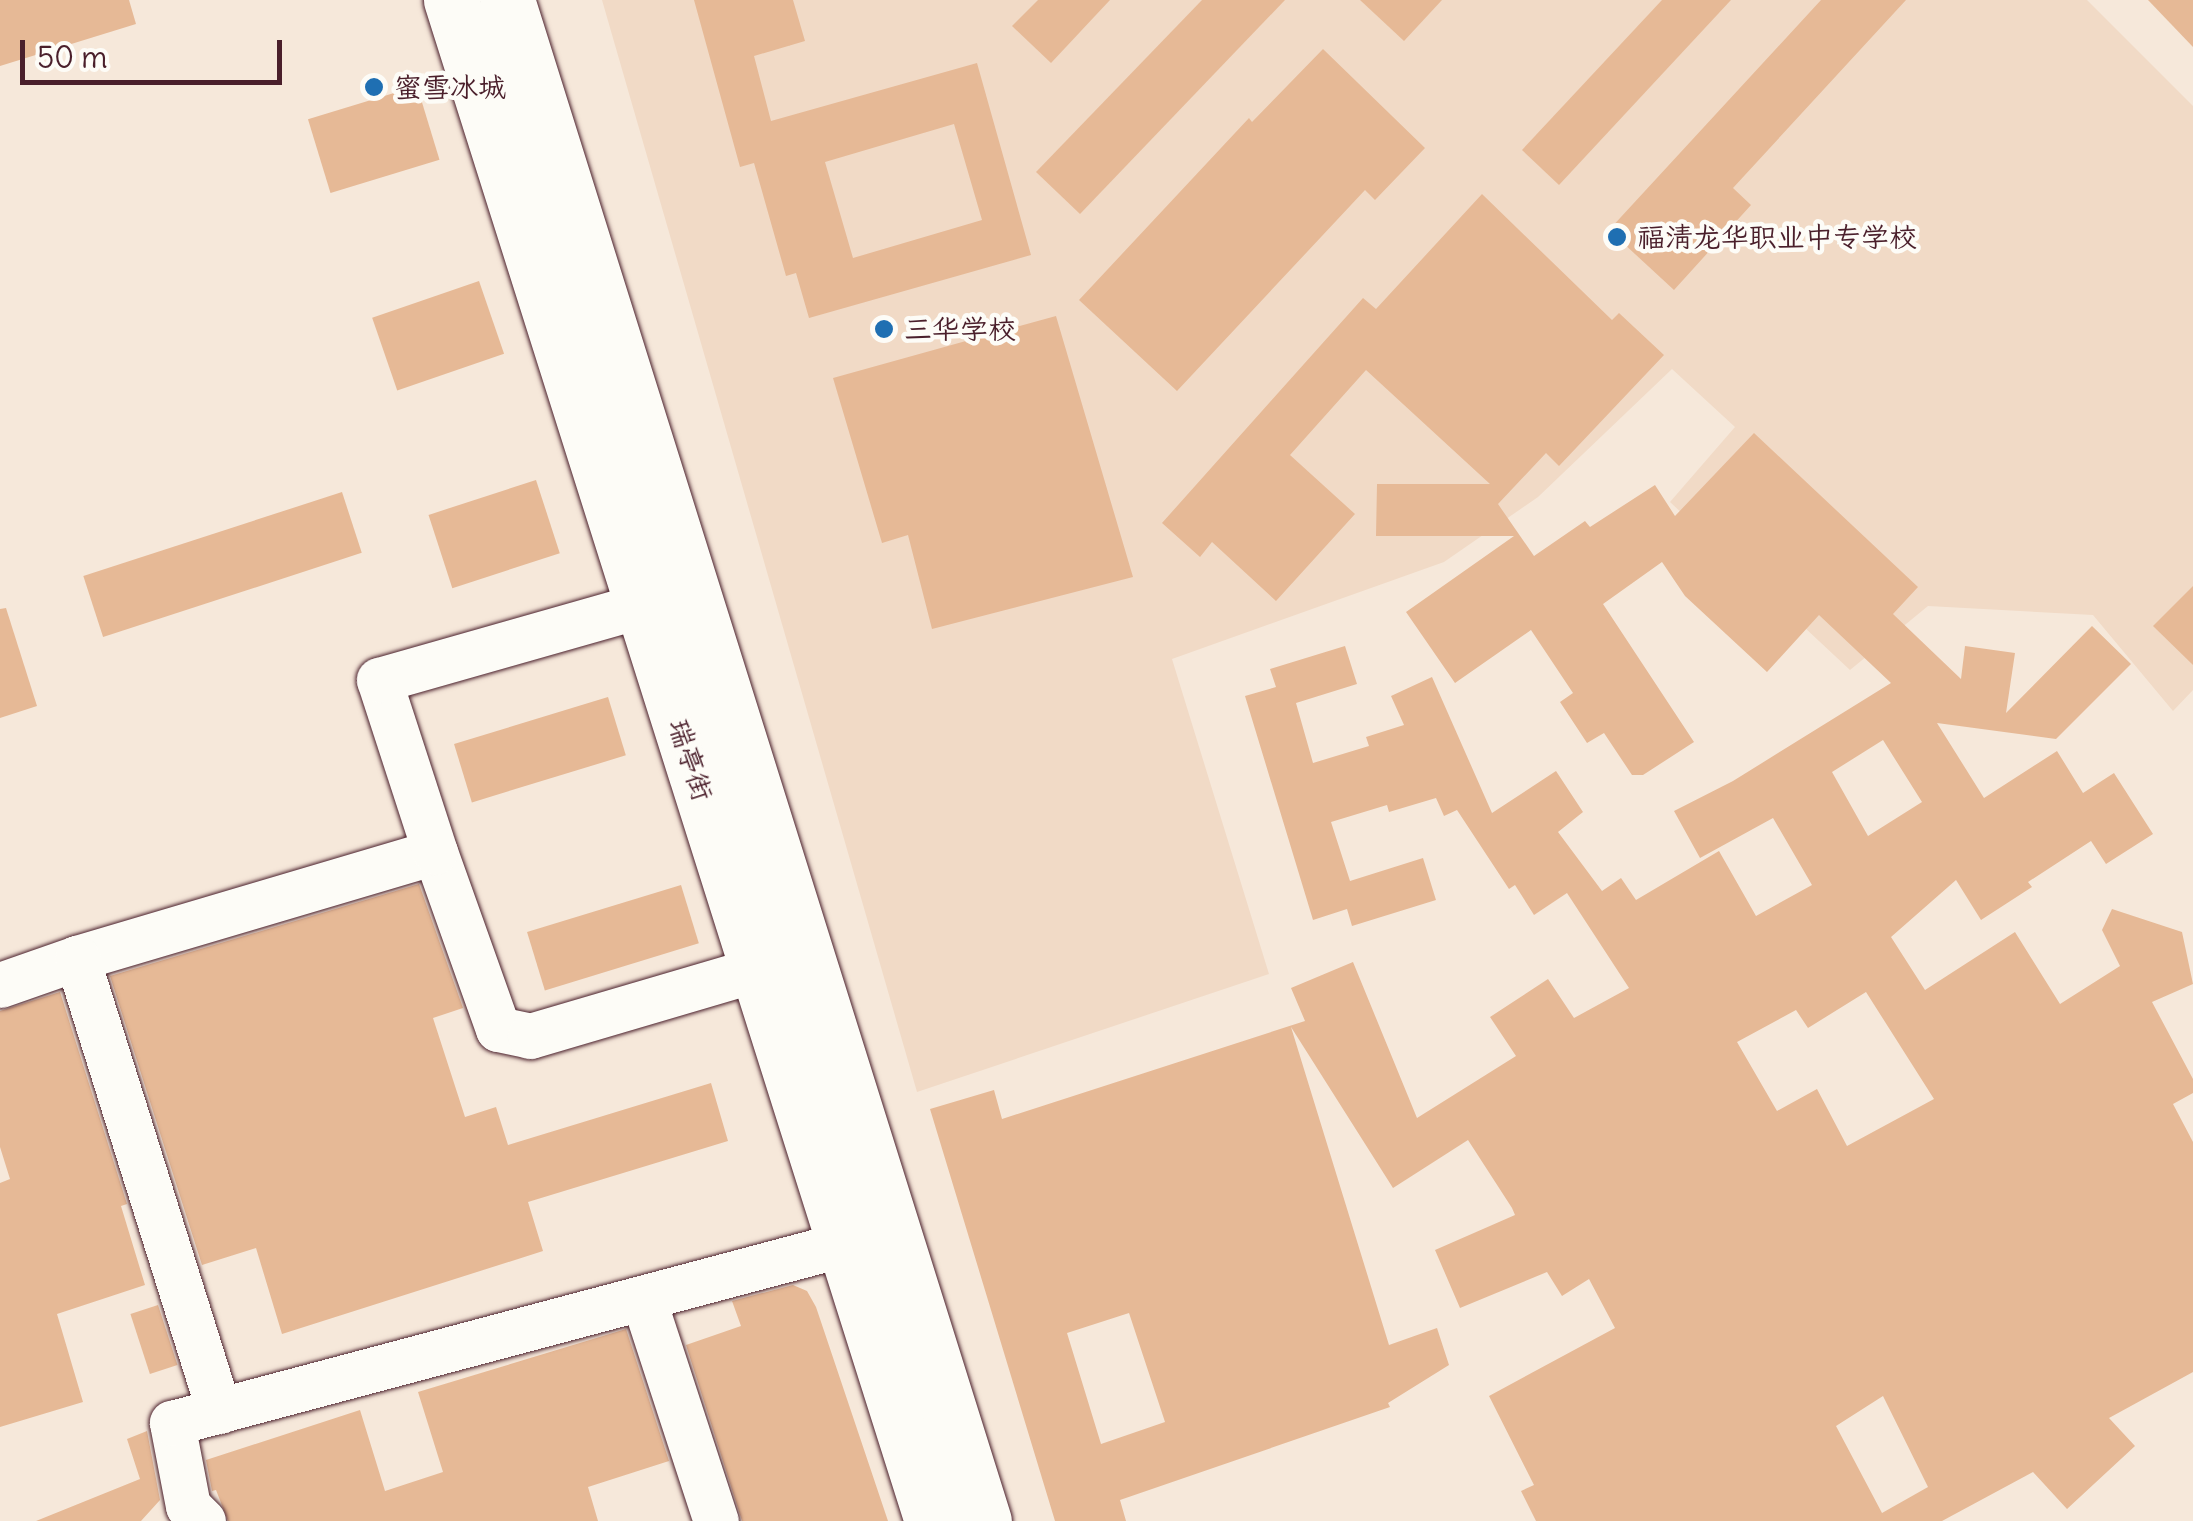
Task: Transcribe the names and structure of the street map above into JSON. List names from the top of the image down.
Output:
{
  "streets": {
    "main road": ["瑞亭街"]
  },
  "places": ["蜜雪冰城", "福清龙华职业中专学校", "三华学校"],
  "scale_bar": "50 m"
}
